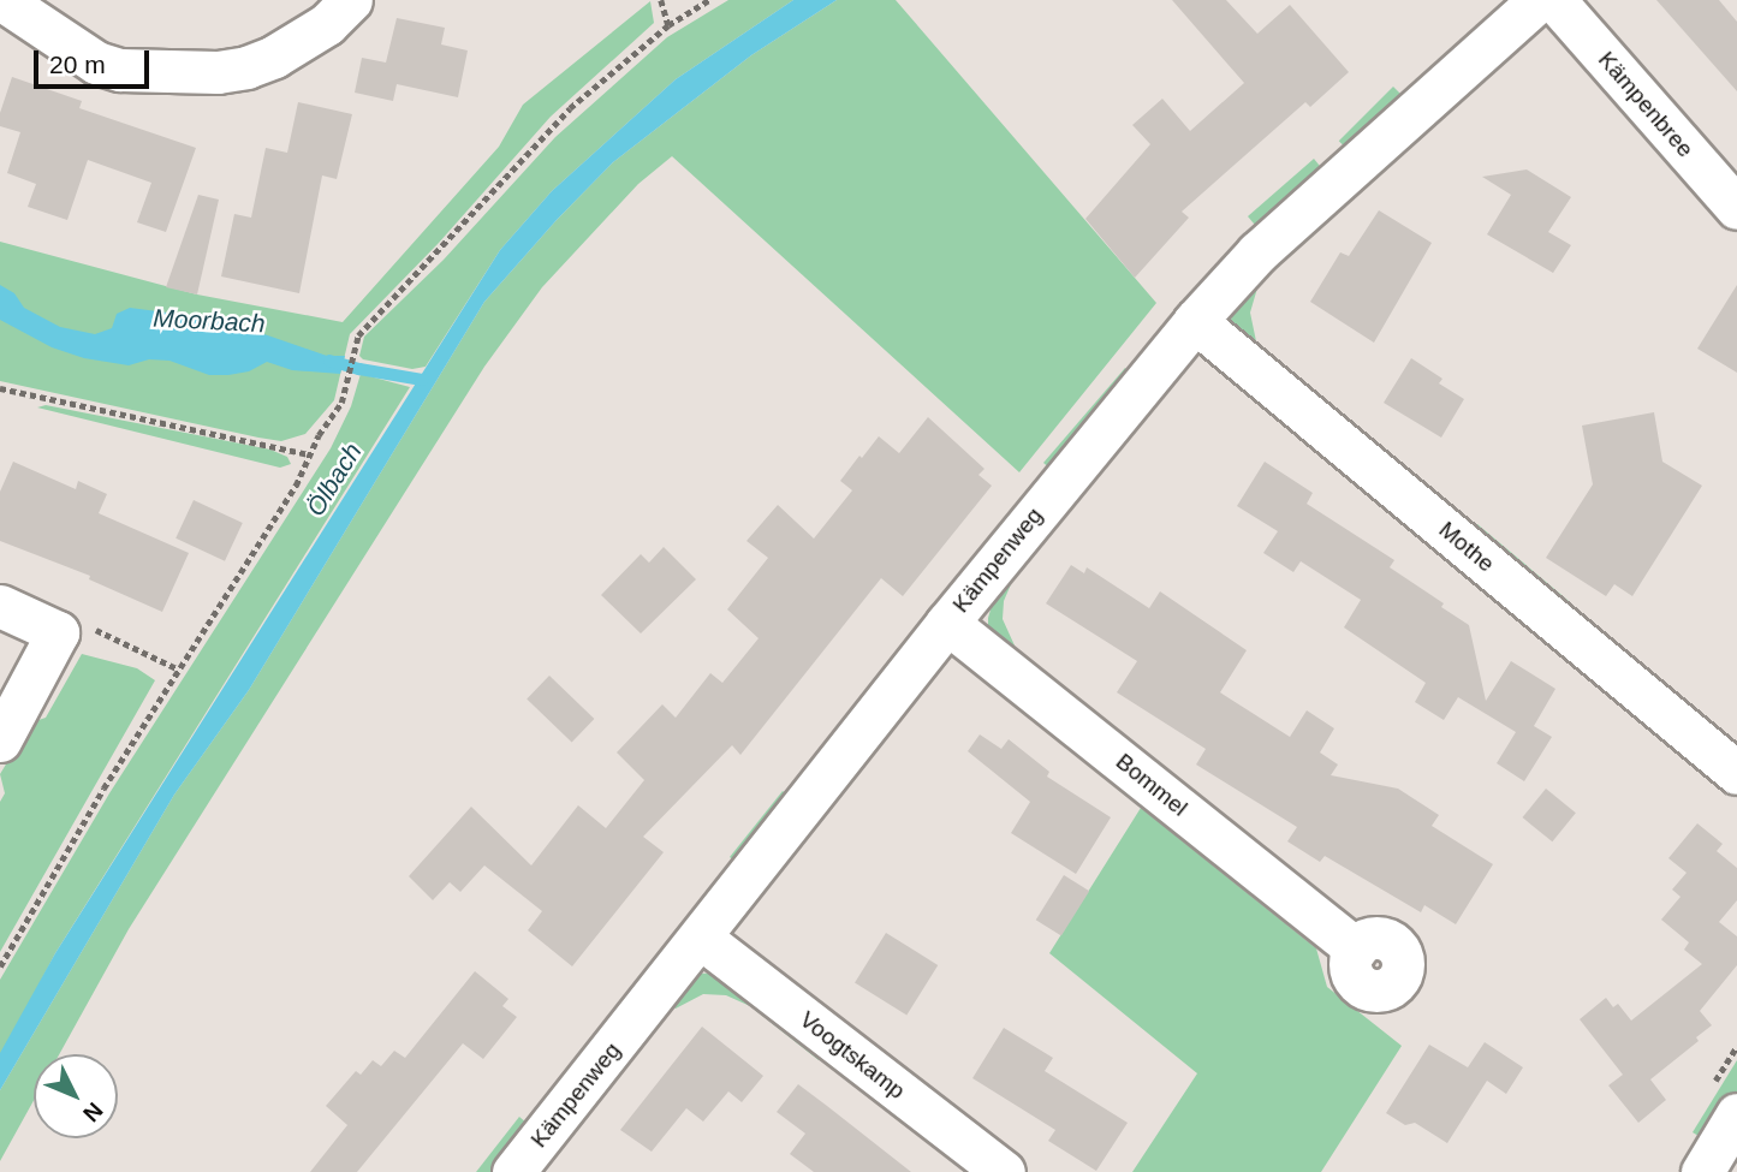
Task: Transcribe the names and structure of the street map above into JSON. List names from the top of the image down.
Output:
{
  "streets": {
    "street": [
      "Kämpenbree",
      "Mothe",
      "Kämpenweg",
      "Bommel",
      "Voogtskamp"
    ]
  },
  "crossings": [
    ["Mothe", "Kämpenweg"],
    ["Kämpenweg", "Bommel"],
    ["Kämpenweg", "Voogtskamp"]
  ],
  "water": ["Moorbach", "Ölbach"],
  "scale_bar": "20 m",
  "north": "bottom right"
}
